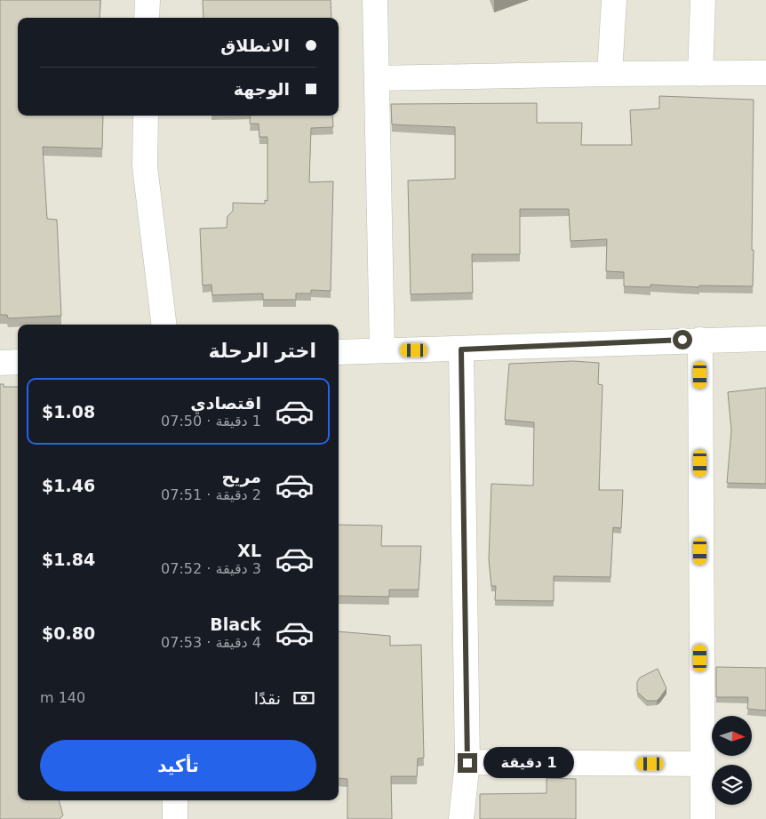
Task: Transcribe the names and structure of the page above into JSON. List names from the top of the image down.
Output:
{
  "north": "right",
  "page": {
    "banner": ["الانطلاق", "الوجهة"],
    "heading": "اختر الرحلة",
    "list": [
      {
        "name": "اقتصادي",
        "note": "1 دقيقة · 07:50",
        "value": "$1.08"
      },
      {
        "name": "مريح",
        "note": "2 دقيقة · 07:51",
        "value": "$1.46"
      },
      {
        "name": "XL",
        "note": "3 دقيقة · 07:52",
        "value": "$1.84"
      },
      {
        "name": "Black",
        "note": "4 دقيقة · 07:53",
        "value": "$0.80"
      }
    ],
    "pay": ["نقدًا", "140 m"],
    "buttons": "تأكيد",
    "bubble": "1 دقيقة"
  }
}
